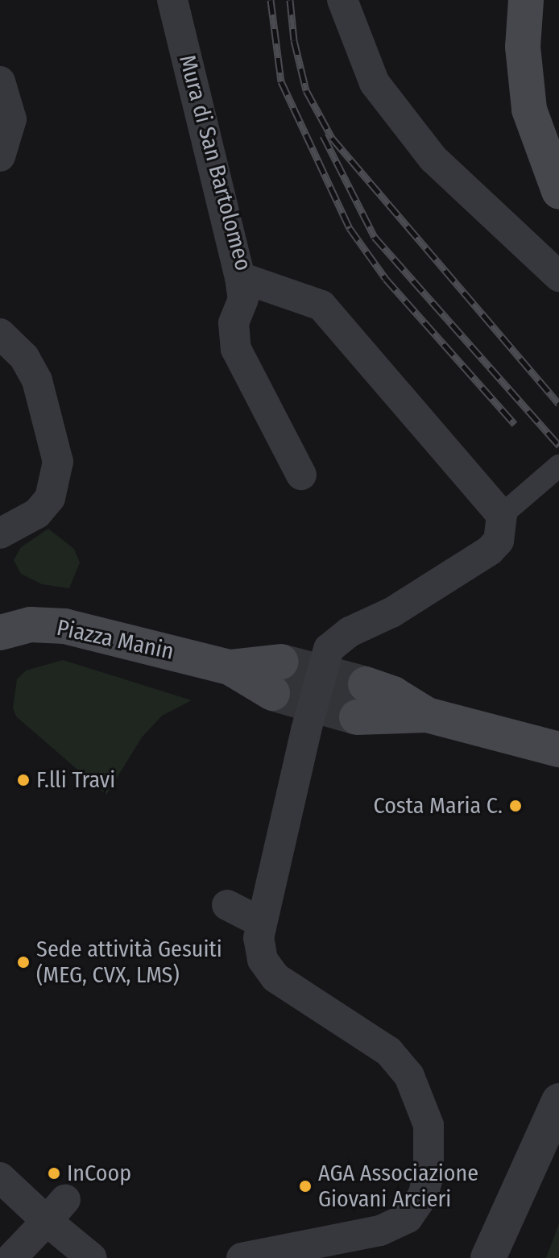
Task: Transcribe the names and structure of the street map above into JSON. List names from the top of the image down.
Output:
{
  "streets": {
    "main road": ["Piazza Manin"],
    "street": ["Mura di San Bartolomeo"]
  },
  "places": [
    "F.lli Travi",
    "Costa Maria C.",
    "Sede attività Gesuiti (MEG, CVX, LMS)",
    "InCoop",
    "AGA Associazione Giovani Arcieri"
  ]
}
